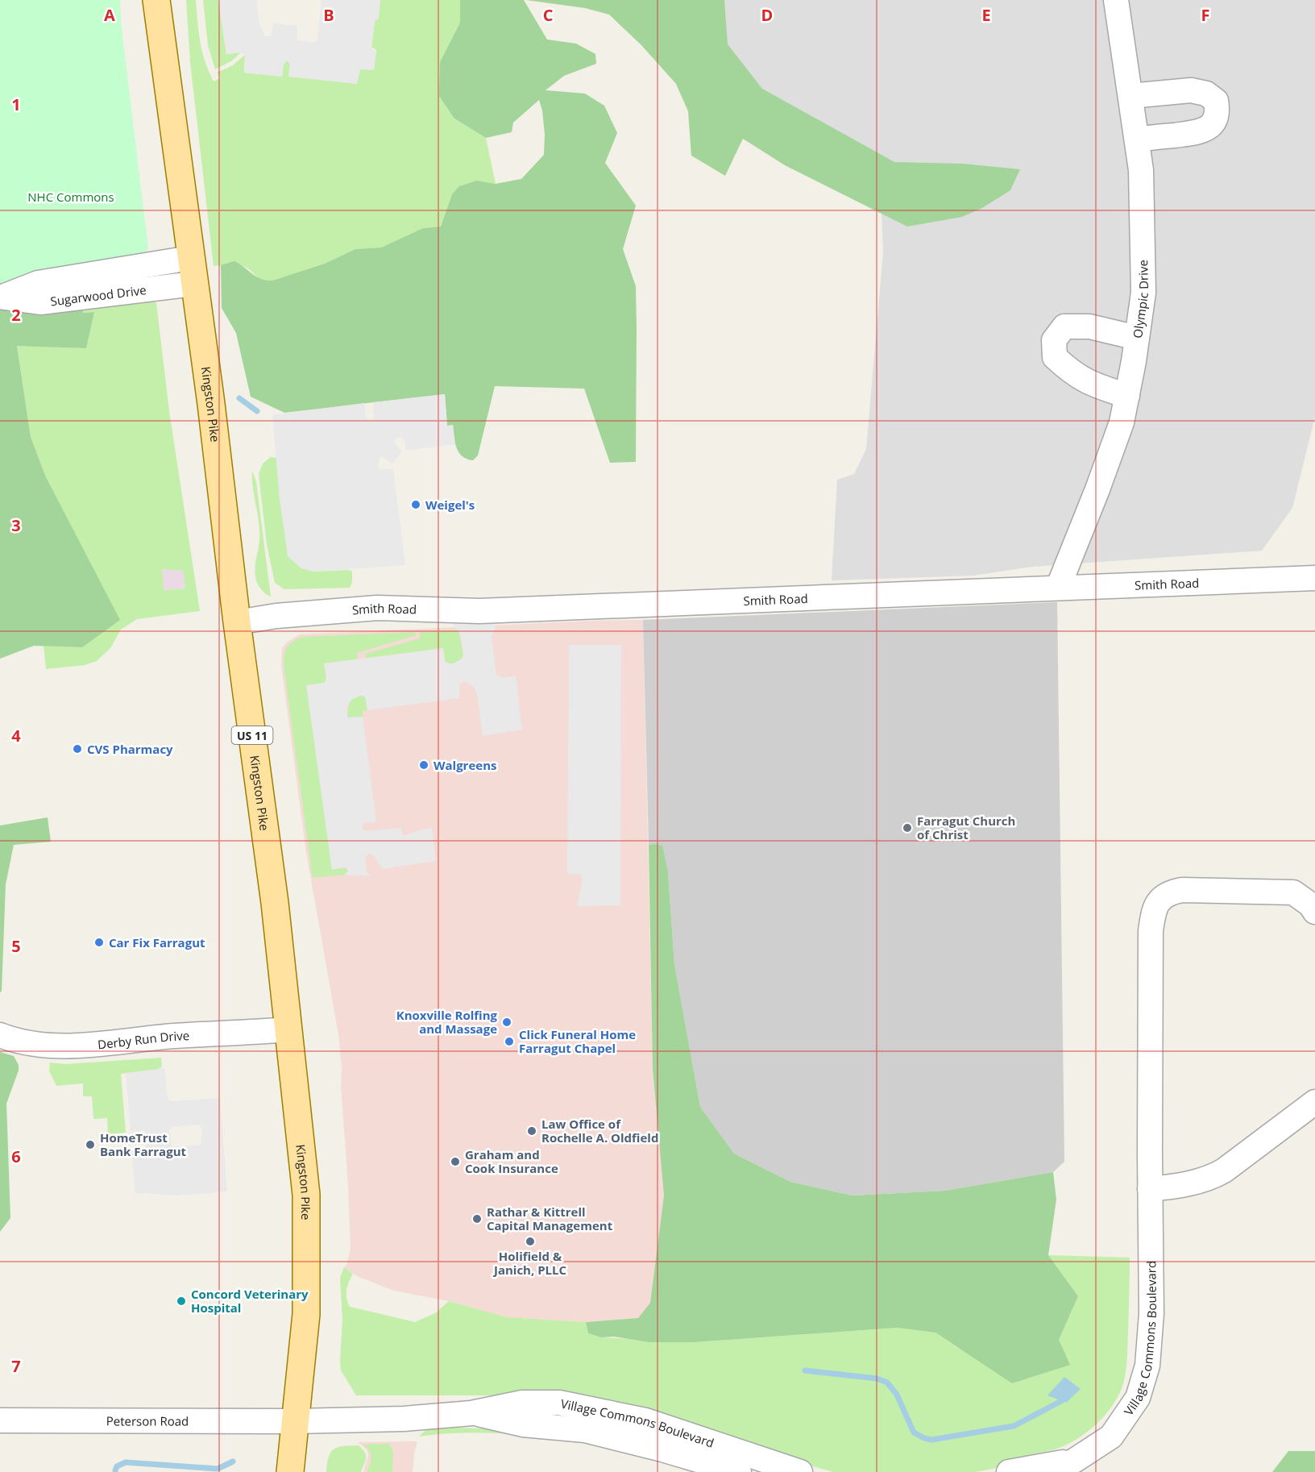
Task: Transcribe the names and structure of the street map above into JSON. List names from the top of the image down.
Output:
{
  "streets": {
    "main road": ["Kingston Pike", "US 11"],
    "street": [
      "Sugarwood Drive",
      "Olympic Drive",
      "Smith Road",
      "Derby Run Drive",
      "Village Commons Boulevard",
      "Peterson Road"
    ]
  },
  "crossings": [
    ["Sugarwood Drive", "Kingston Pike"],
    ["Olympic Drive", "Smith Road"],
    ["Kingston Pike", "Smith Road"],
    ["Kingston Pike", "Derby Run Drive"],
    ["Kingston Pike", "Village Commons Boulevard"],
    ["Kingston Pike", "Peterson Road"],
    ["Village Commons Boulevard", "Peterson Road"]
  ],
  "parks": ["NHC Commons"],
  "places": [
    "Weigel's",
    "CVS Pharmacy",
    "Walgreens",
    "Farragut Church of Christ",
    "Car Fix Farragut",
    "Knoxville Rolfing and Massage",
    "Click Funeral Home Farragut Chapel",
    "Law Office of Rochelle A. Oldfield",
    "HomeTrust Bank Farragut",
    "Graham and Cook Insurance",
    "Rathar & Kittrell Capital Management",
    "Holifield & Janich, PLLC",
    "Concord Veterinary Hospital"
  ],
  "grid": {
    "columns": [
      "A",
      "B",
      "C",
      "D",
      "E",
      "F"
    ],
    "rows": [
      "1",
      "2",
      "3",
      "4",
      "5",
      "6",
      "7"
    ]
  }
}
